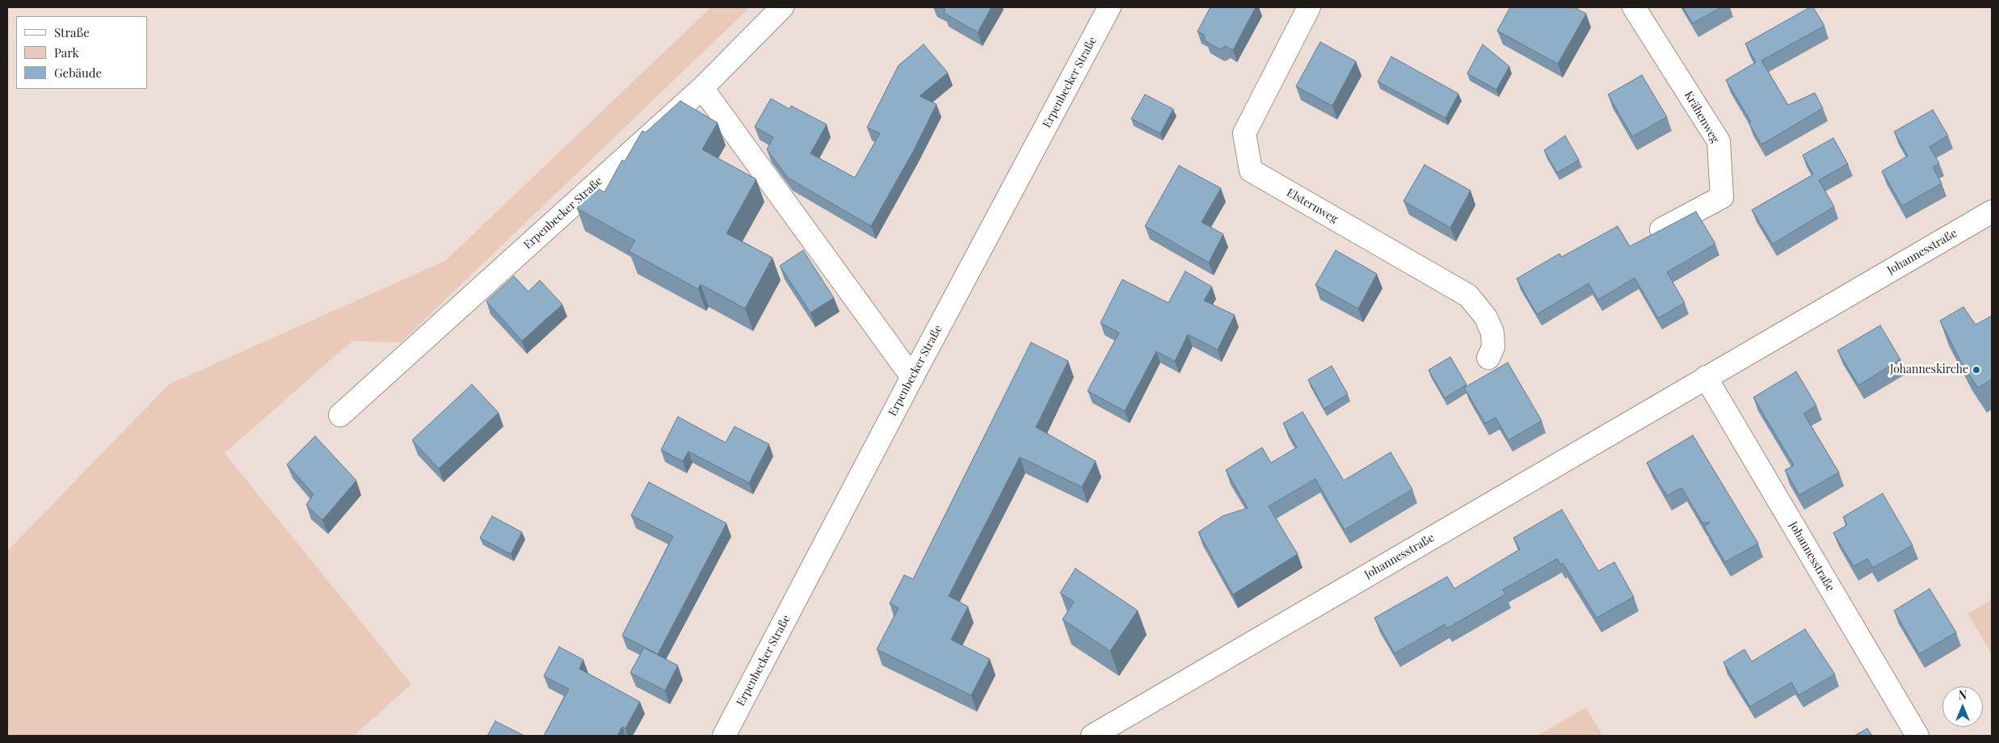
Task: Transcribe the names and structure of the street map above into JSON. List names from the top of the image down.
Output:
{
  "streets": {
    "street": [
      "Erpenbecker Straße",
      "Krähenweg",
      "Elsternweg",
      "Johannesstraße"
    ]
  },
  "places": ["Johanneskirche"],
  "legend": ["Straße", "Park", "Gebäude"],
  "north": "top"
}
